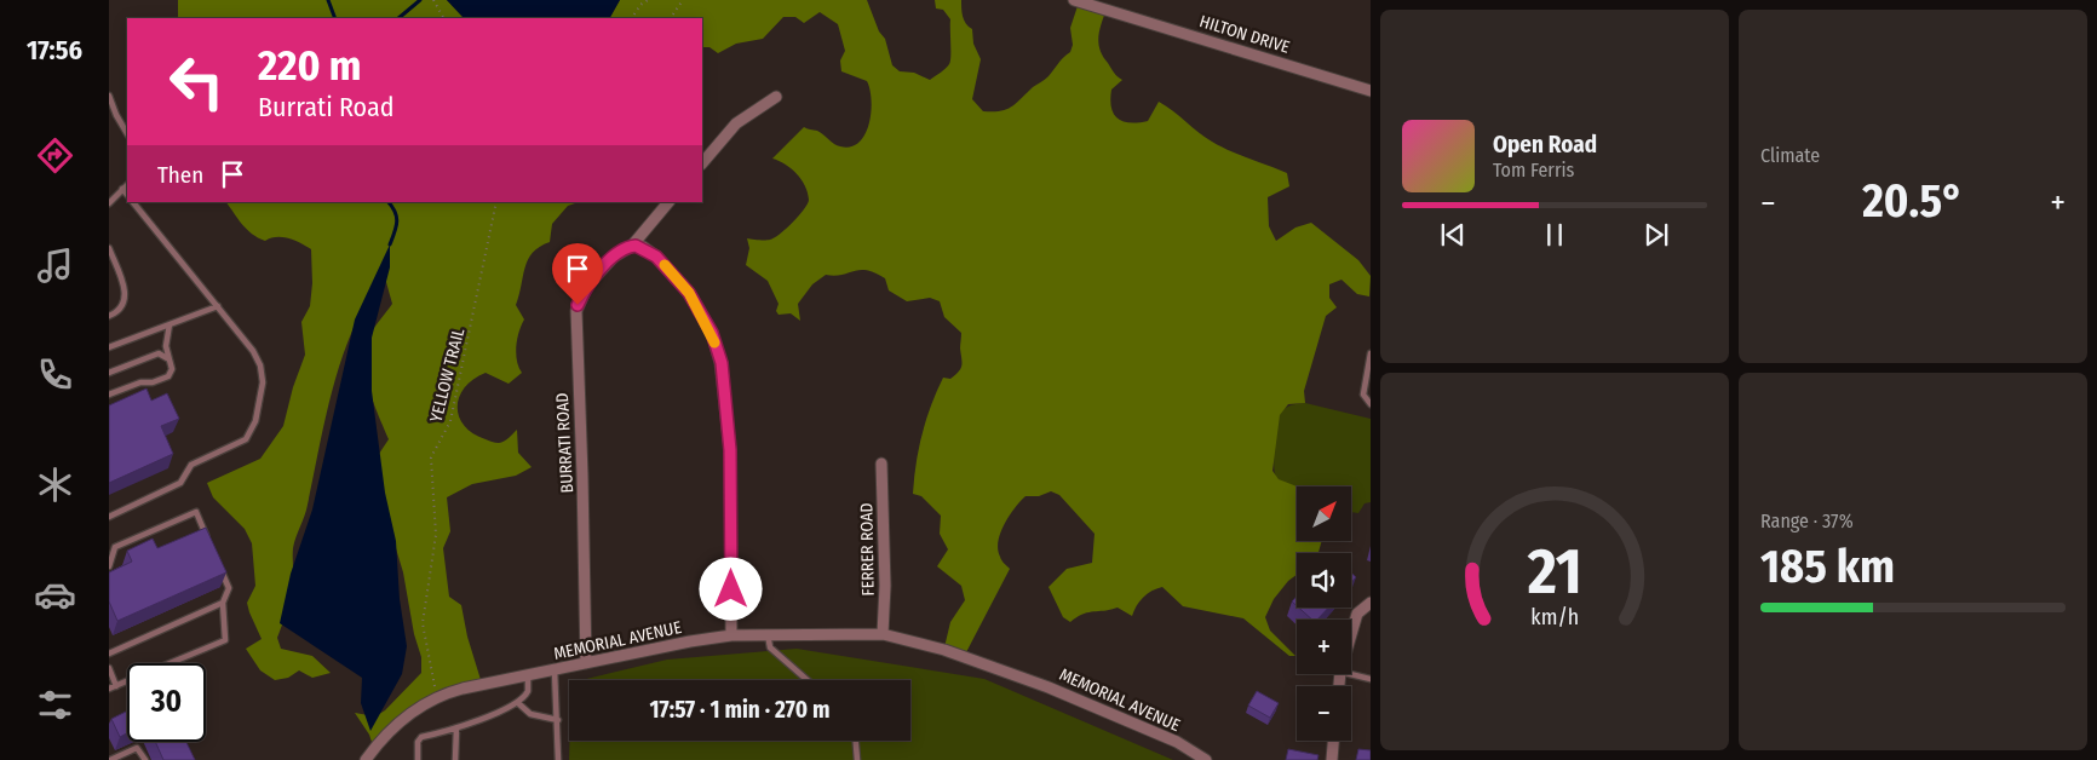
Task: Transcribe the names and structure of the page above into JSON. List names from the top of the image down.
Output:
{
  "streets": {
    "street": [
      "HILTON DRIVE",
      "BURRATI ROAD",
      "FERRER ROAD",
      "MEMORIAL AVENUE"
    ],
    "path": ["YELLOW TRAIL"]
  },
  "crossings": [
    ["YELLOW TRAIL", "MEMORIAL AVENUE"],
    ["BURRATI ROAD", "MEMORIAL AVENUE"],
    ["FERRER ROAD", "MEMORIAL AVENUE"]
  ],
  "north": "top right",
  "page": {
    "tabs": "17:56",
    "tile": [
      "Climate",
      ["Range · 37%", "185 km"]
    ],
    "turn": ["220 m", "Burrati Road"],
    "song": ["Open Road", "Tom Ferris"],
    "then": "Then",
    "heat": ["−", "20.5°", "+"],
    "map_buttons": ["+", "−"],
    "limit": "30",
    "trip": "17:57 · 1 min · 270 m",
    "gauge": ["21", "km/h"]
  }
}
